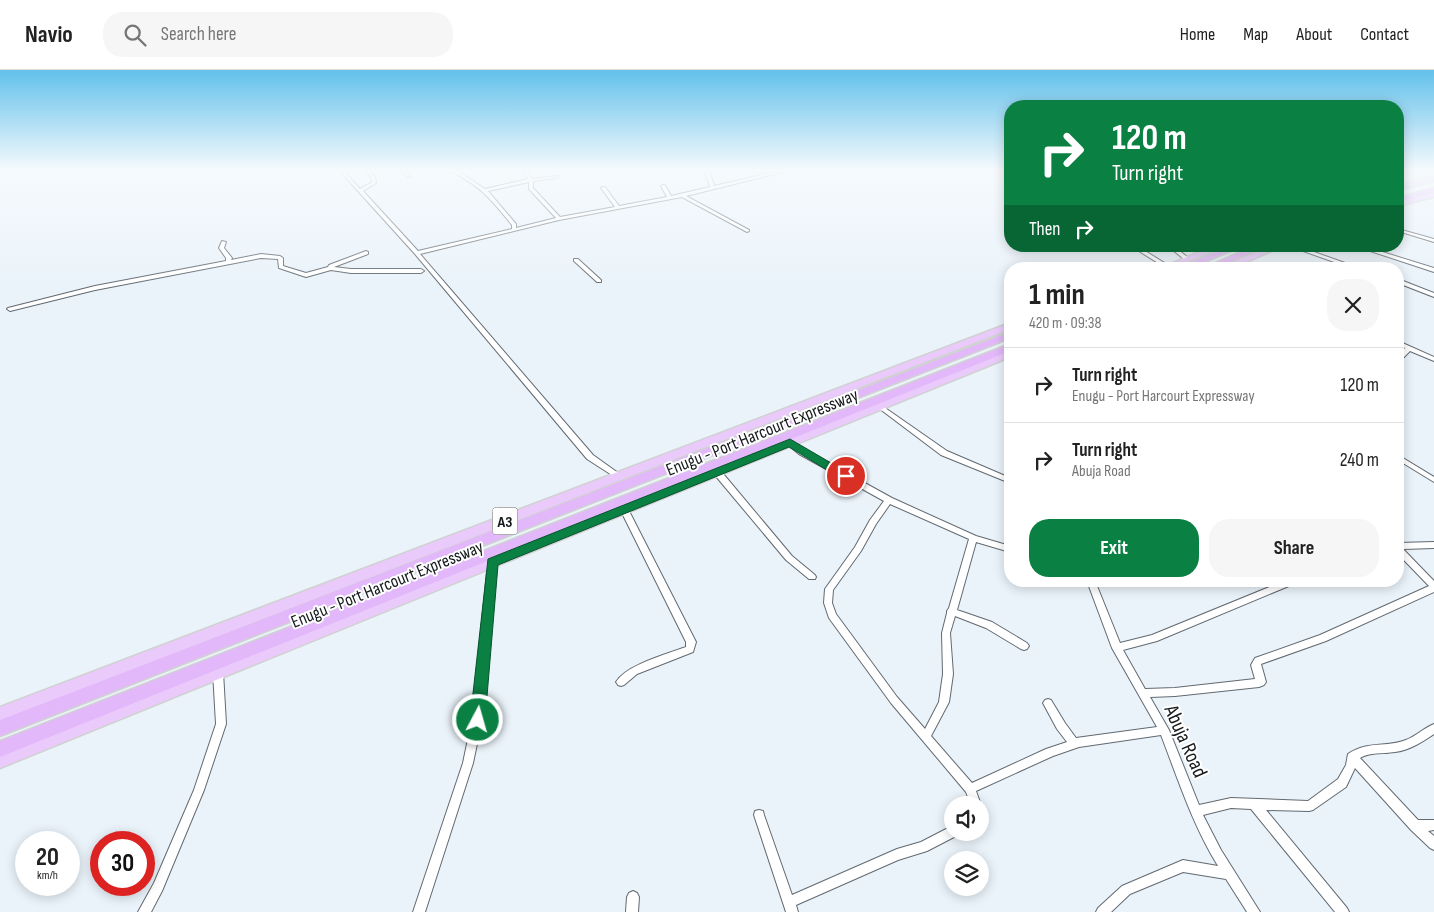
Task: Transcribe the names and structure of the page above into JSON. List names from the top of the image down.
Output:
{
  "streets": {
    "highway": ["Enugu - Port Harcourt Expressway", "A3"],
    "street": ["Abuja Road"]
  },
  "page": {
    "header": "Navio",
    "search": "Search here",
    "nav": [
      "Home",
      "Map",
      "About",
      "Contact"
    ],
    "turn": ["120 m", "Turn right"],
    "then": "Then",
    "heading": ["1 min", "420 m · 09:38"],
    "list": [
      {
        "name": "Turn right",
        "note": "Enugu - Port Harcourt Expressway",
        "value": "120 m"
      },
      {
        "name": "Turn right",
        "note": "Abuja Road",
        "value": "240 m"
      }
    ],
    "buttons": ["Exit", "Share"],
    "speed": "20 km/h",
    "limit": "30"
  }
}
